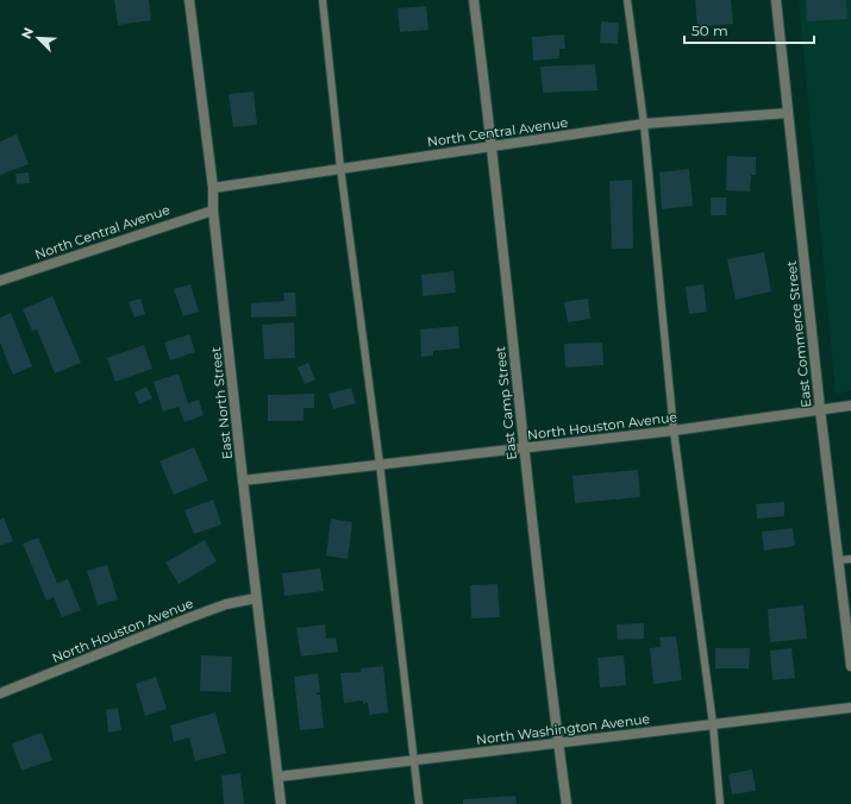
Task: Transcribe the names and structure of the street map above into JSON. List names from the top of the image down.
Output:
{
  "streets": {
    "street": [
      "North Central Avenue",
      "East Commerce Street",
      "East North Street",
      "East Camp Street",
      "North Houston Avenue",
      "North Washington Avenue"
    ]
  },
  "crossings": [
    ["North Central Avenue", "East Commerce Street"],
    ["North Central Avenue", "East North Street"],
    ["North Central Avenue", "East Camp Street"],
    ["East Commerce Street", "North Houston Avenue"],
    ["East North Street", "North Houston Avenue"],
    ["East North Street", "North Washington Avenue"],
    ["East Camp Street", "North Houston Avenue"],
    ["East Camp Street", "North Washington Avenue"]
  ],
  "scale_bar": "50 m",
  "north": "top left"
}
